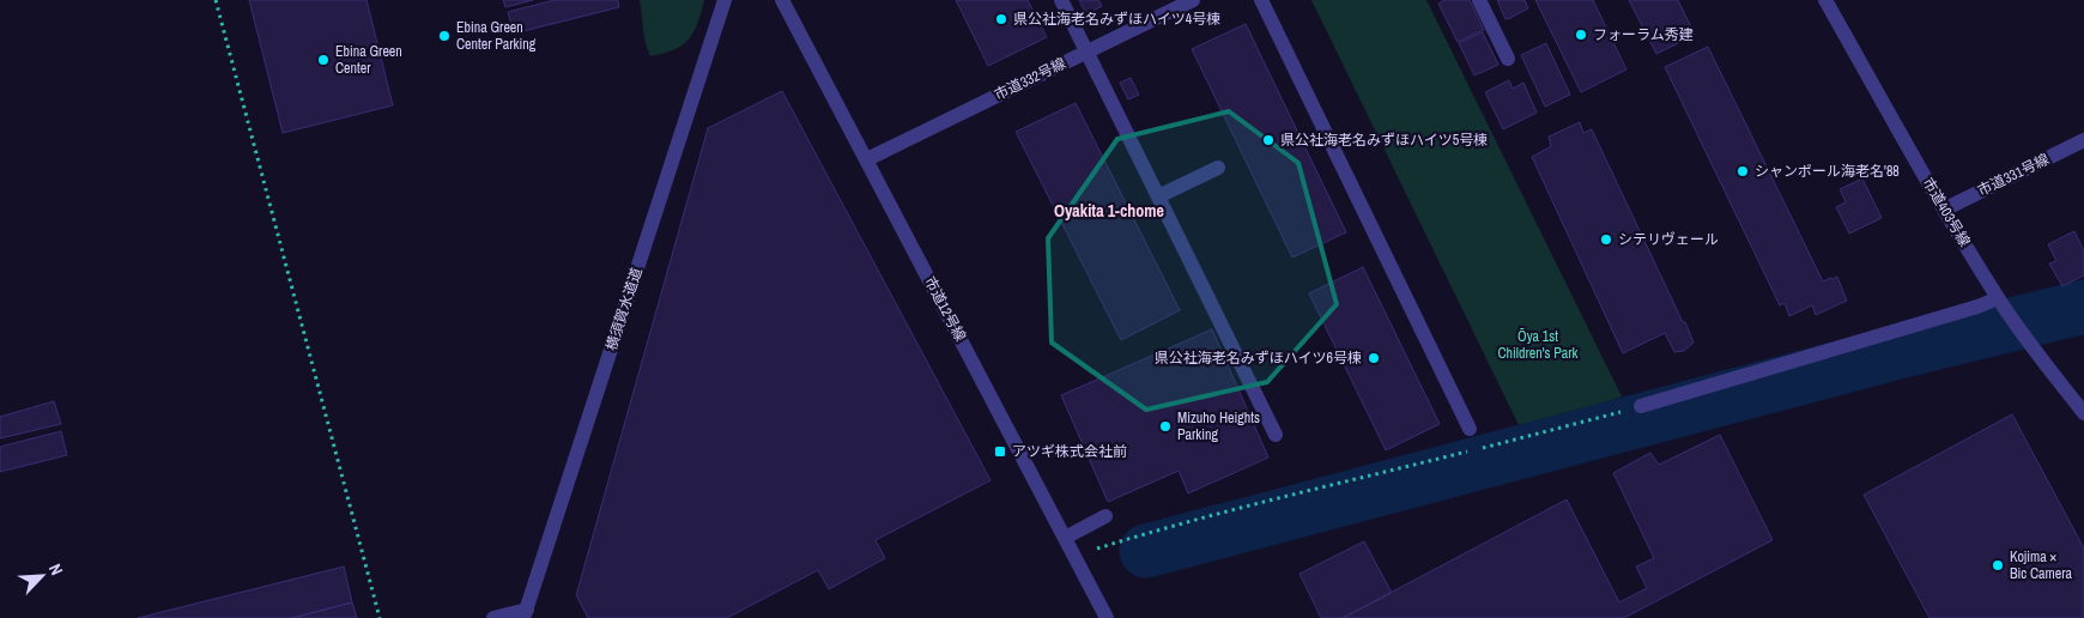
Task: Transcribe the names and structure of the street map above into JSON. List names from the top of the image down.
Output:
{
  "streets": {
    "street": [
      "市道332号線",
      "市道331号線",
      "市道403号線",
      "横須賀水道道",
      "市道12号線"
    ]
  },
  "crossings": [
    ["市道332号線", "市道12号線"],
    ["市道331号線", "市道403号線"]
  ],
  "districts": ["Oyakita 1-chome"],
  "parks": ["Ōya 1st Children's Park"],
  "places": {
    "other": [
      "県公社海老名みずほハイツ4号棟",
      "フォーラム秀建",
      "Ebina Green Center Parking",
      "Ebina Green Center",
      "県公社海老名みずほハイツ5号棟",
      "シャンポール海老名'88",
      "シテリヴェール",
      "県公社海老名みずほハイツ6号棟",
      "Mizuho Heights Parking",
      "Kojima × Bic Camera"
    ],
    "transit": ["アツギ株式会社前"]
  },
  "north": "top right"
}
